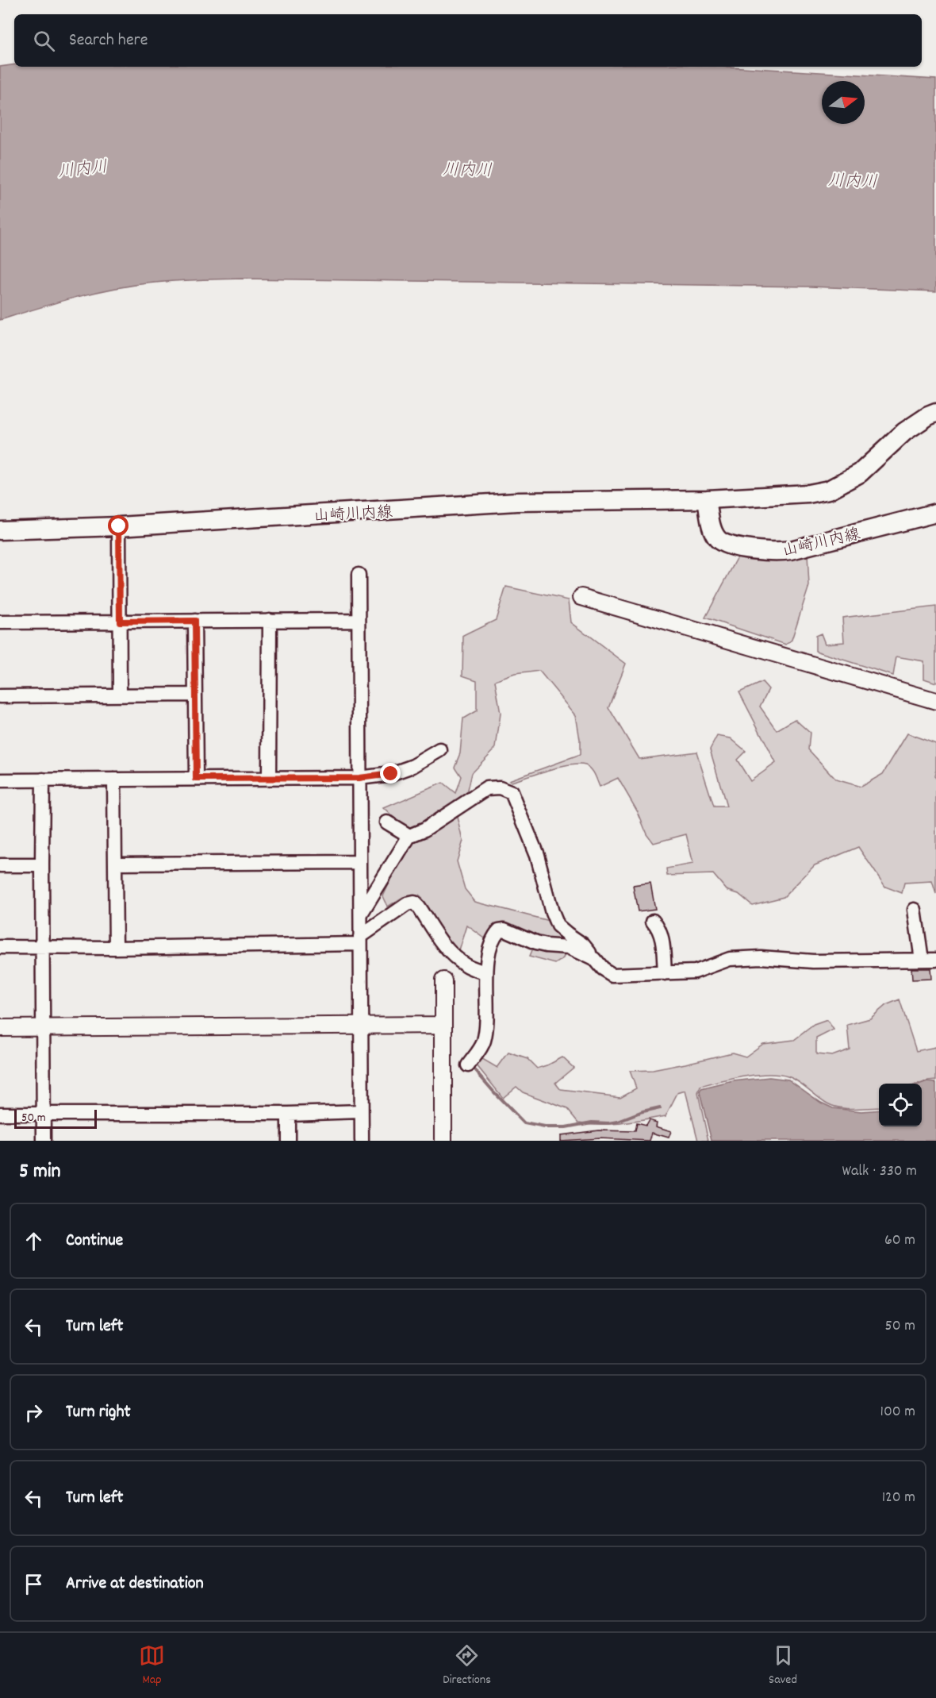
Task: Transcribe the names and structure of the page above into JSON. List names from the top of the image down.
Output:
{
  "streets": {
    "main road": ["山崎川内線"]
  },
  "water": ["川内川"],
  "scale_bar": "50 m",
  "north": "right",
  "page": {
    "search": "Search here",
    "scale": "50 m",
    "heading": ["5 min", "Walk · 330 m"],
    "list": [
      ["Continue", "60 m"],
      ["Turn left", "50 m"],
      ["Turn right", "100 m"],
      ["Turn left", "120 m"],
      "Arrive at destination"
    ],
    "nav": ["Map", "Directions", "Saved"]
  }
}
